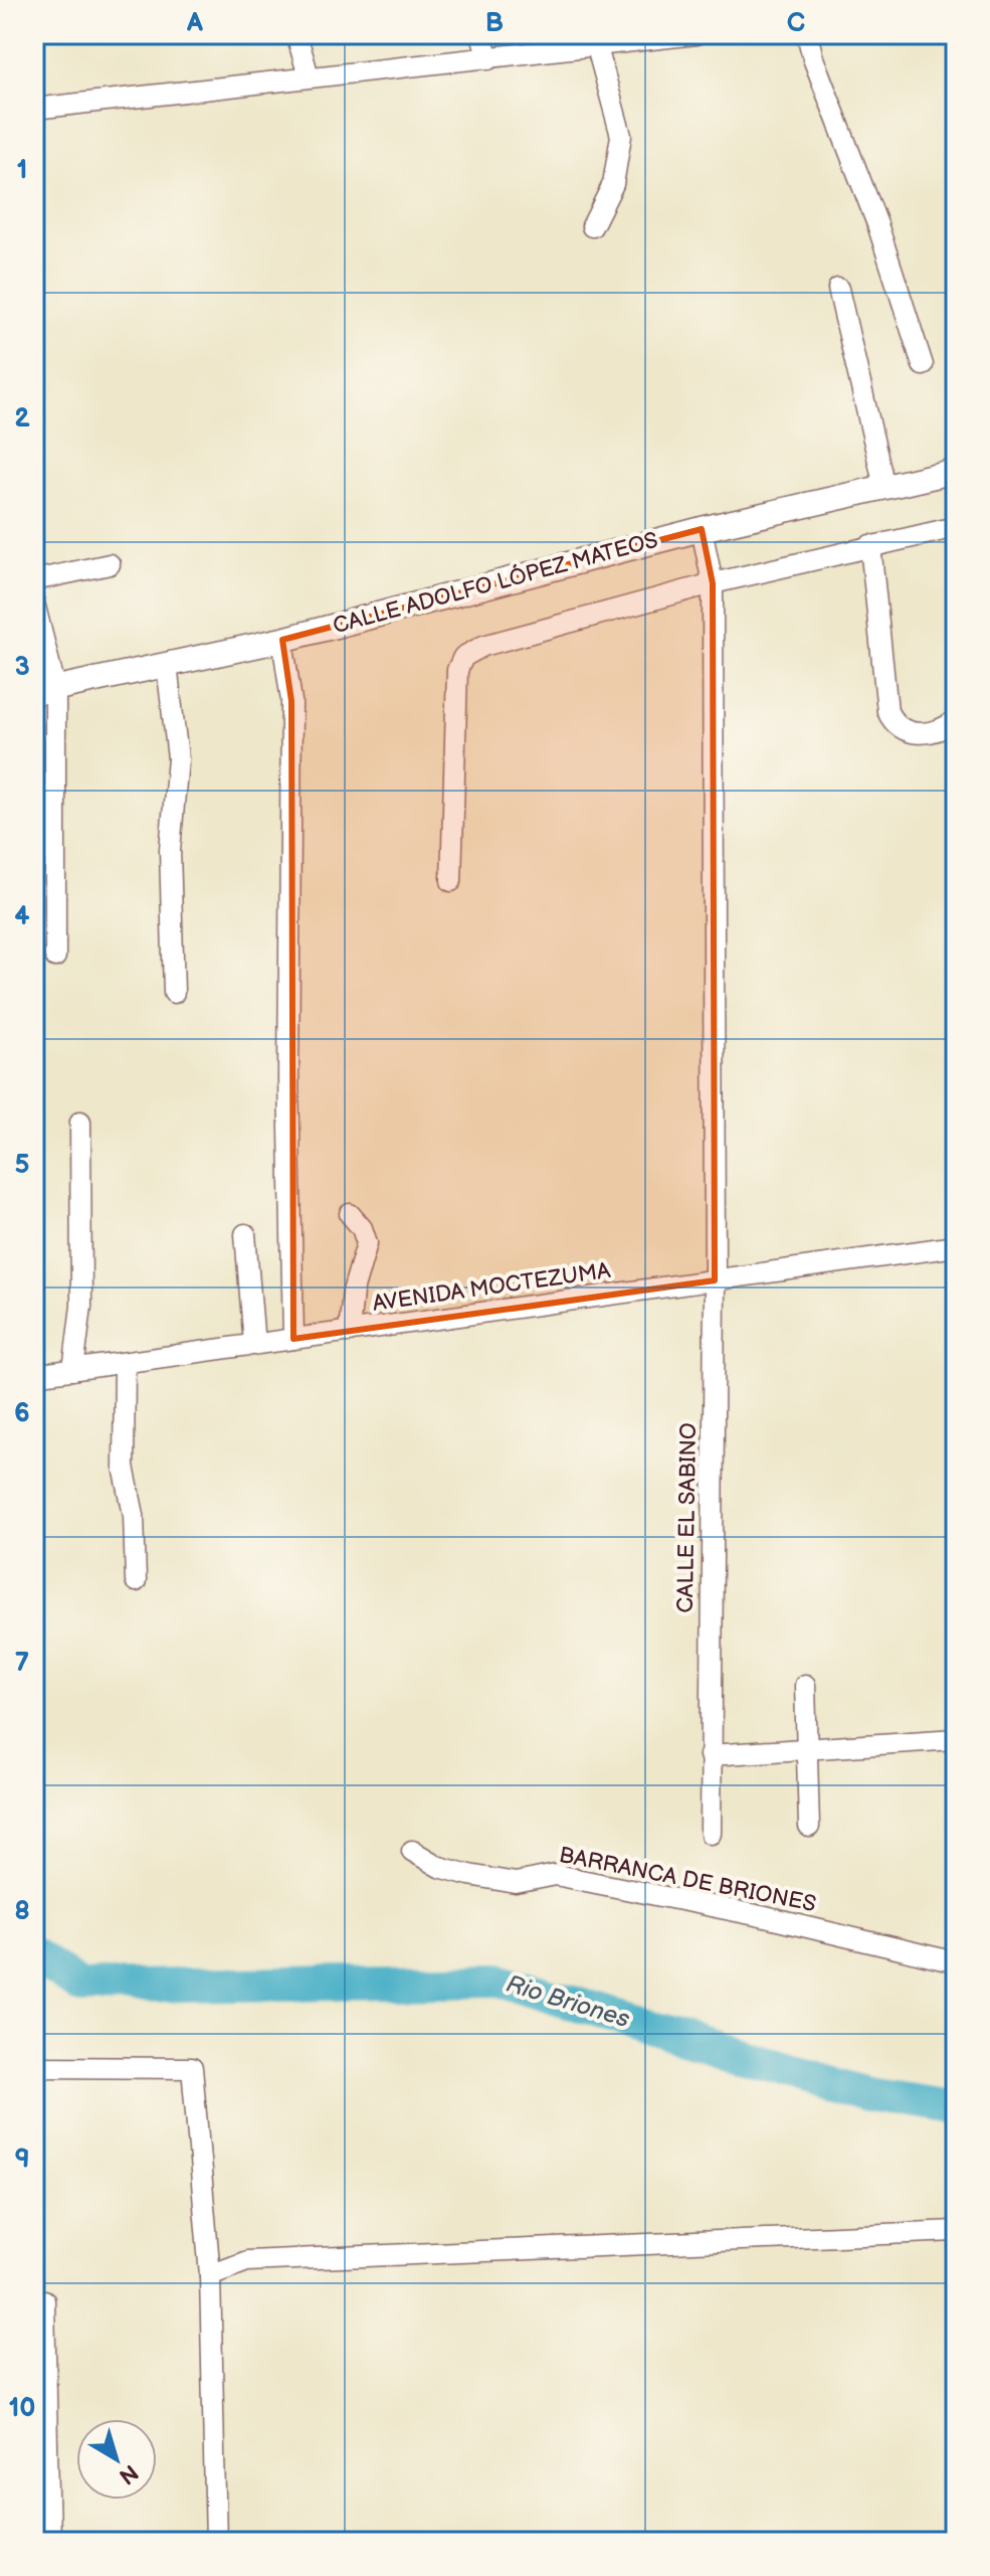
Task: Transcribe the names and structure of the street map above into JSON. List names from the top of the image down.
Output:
{
  "streets": {
    "main road": ["CALLE ADOLFO LÓPEZ MATEOS"],
    "street": ["AVENIDA MOCTEZUMA", "CALLE EL SABINO", "BARRANCA DE BRIONES"]
  },
  "crossings": [
    ["CALLE ADOLFO LÓPEZ MATEOS", "CALLE EL SABINO"],
    ["AVENIDA MOCTEZUMA", "CALLE EL SABINO"]
  ],
  "water": ["Rio Briones"],
  "north": "bottom right",
  "grid": {
    "columns": ["A", "B", "C"],
    "rows": [
      "1",
      "2",
      "3",
      "4",
      "5",
      "6",
      "7",
      "8",
      "9",
      "10"
    ]
  }
}
